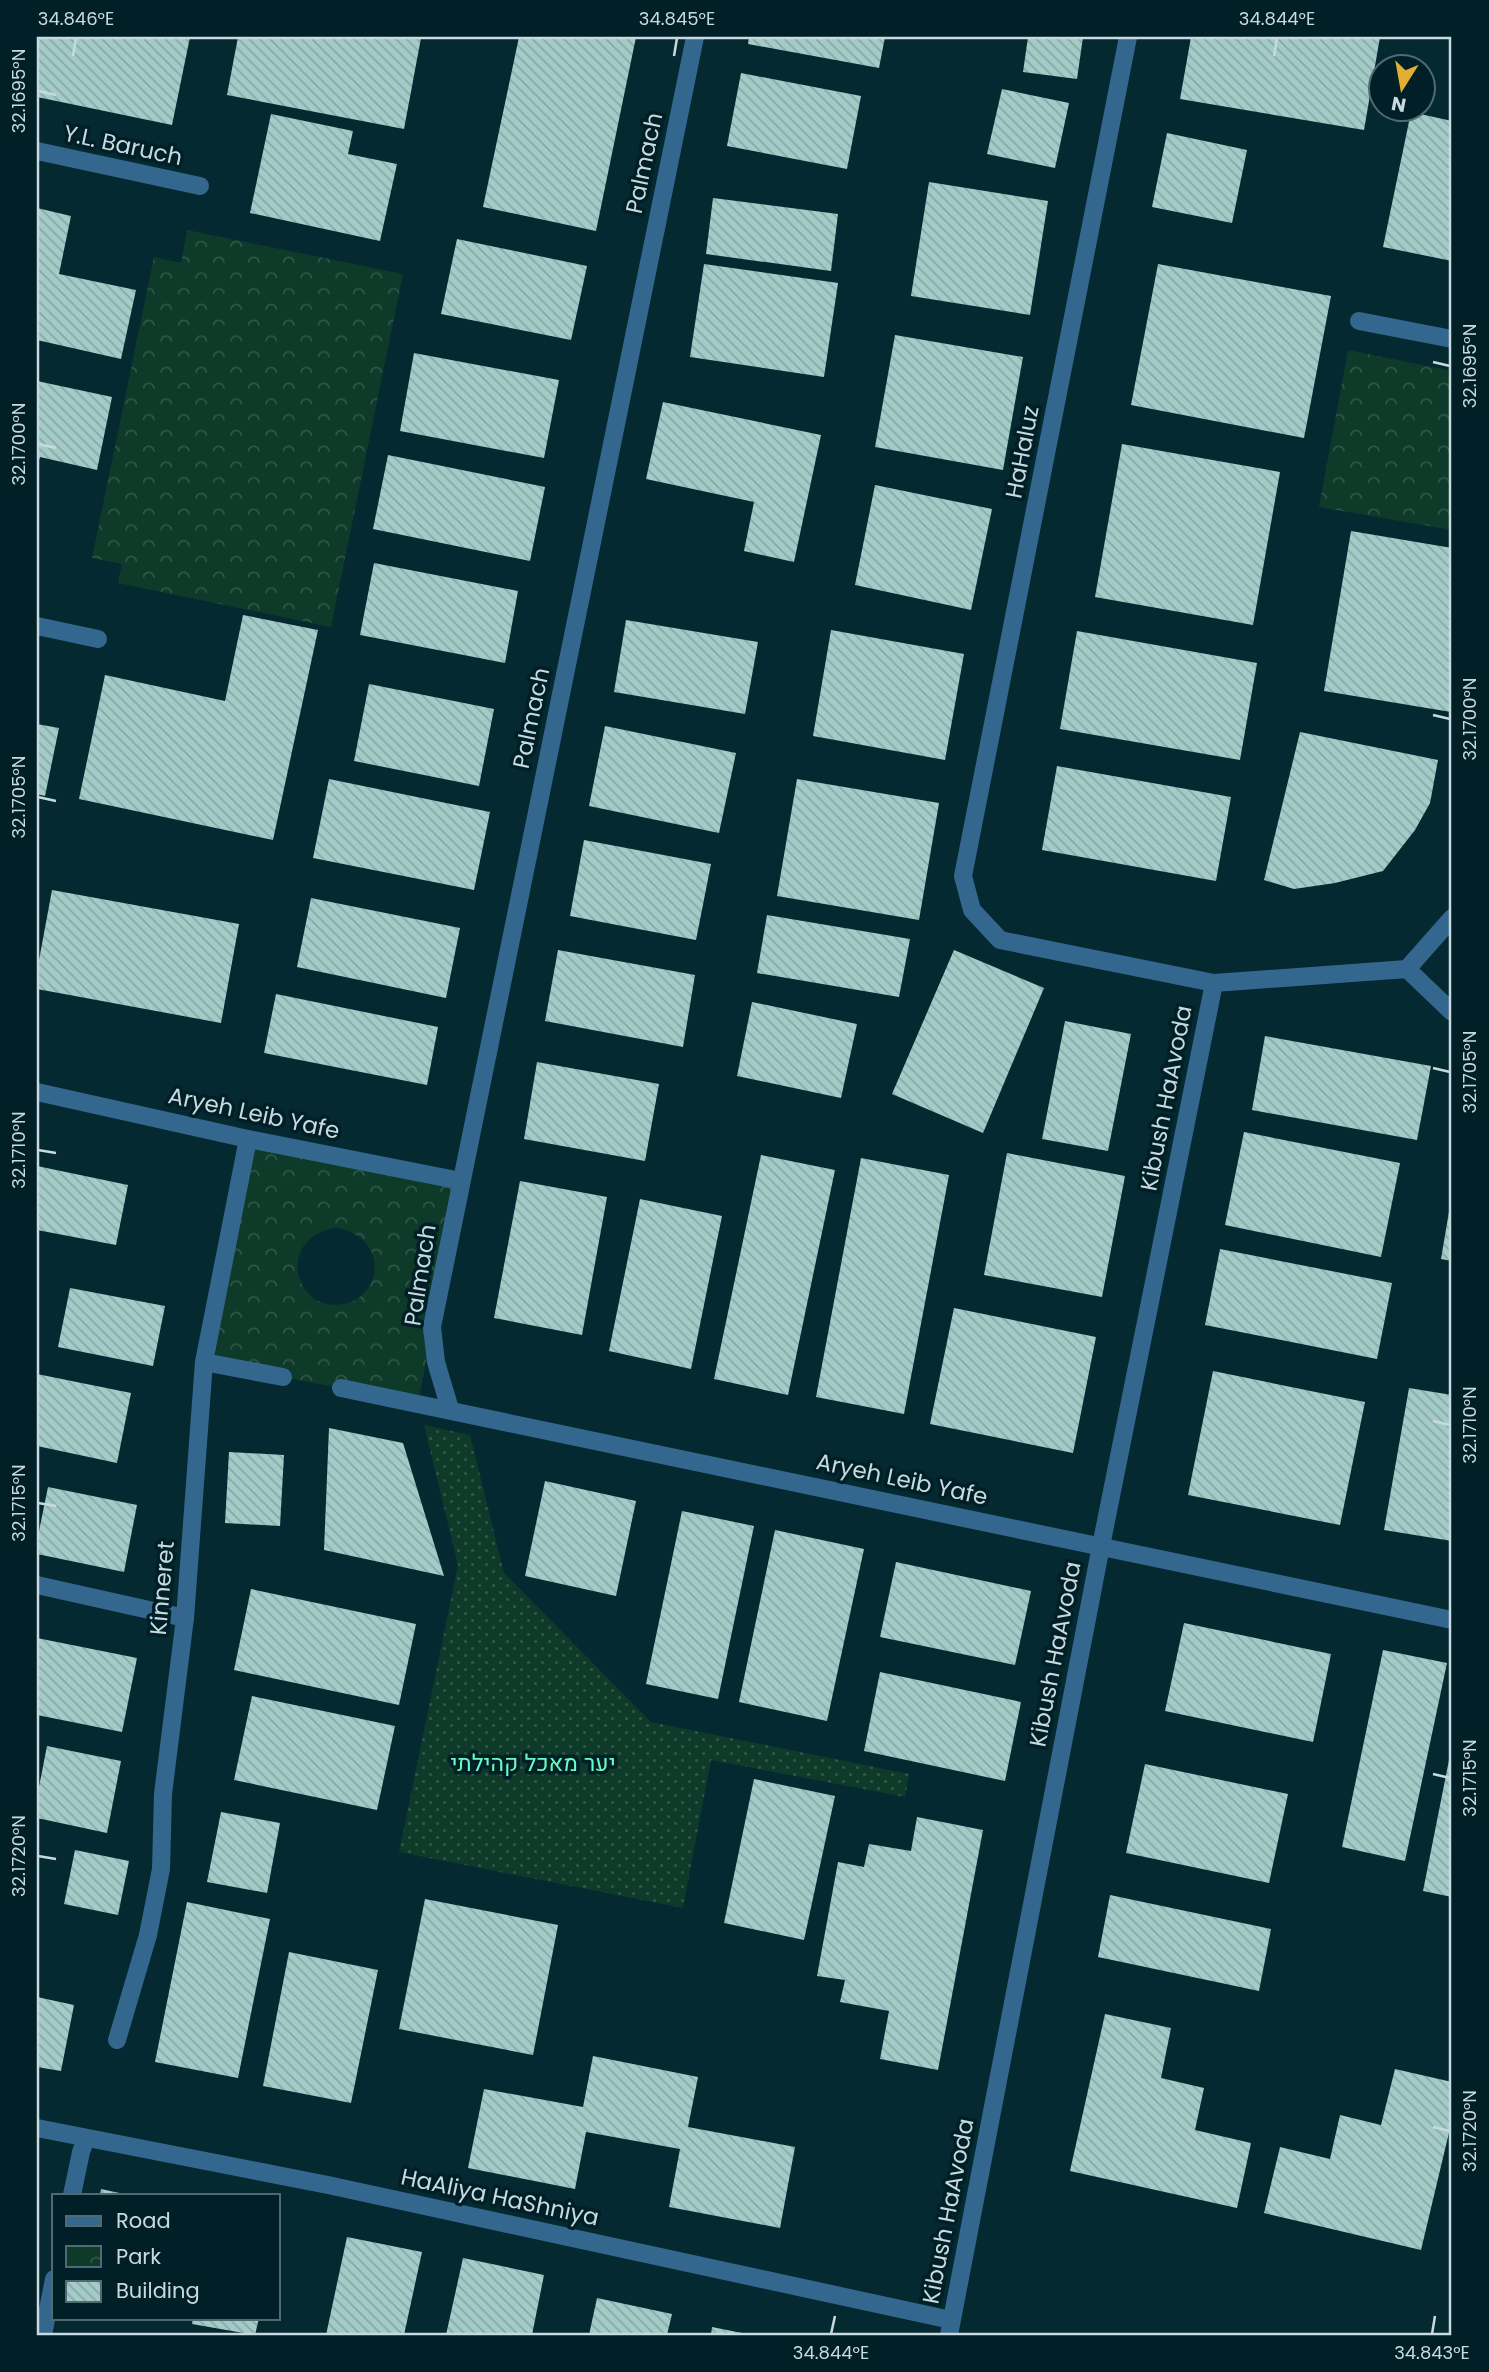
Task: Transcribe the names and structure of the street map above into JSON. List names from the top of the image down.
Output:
{
  "streets": {
    "street": [
      "Y.L. Baruch",
      "Palmach",
      "HaHaluz",
      "Kibush HaAvoda",
      "Aryeh Leib Yafe",
      "Kinneret",
      "HaAliya HaShniya"
    ]
  },
  "crossings": [
    ["Palmach", "Aryeh Leib Yafe"],
    ["HaHaluz", "Kibush HaAvoda"],
    ["Kibush HaAvoda", "Aryeh Leib Yafe"],
    ["Kibush HaAvoda", "HaAliya HaShniya"],
    ["Aryeh Leib Yafe", "Kinneret"]
  ],
  "parks": ["יער מאכל קהילתי"],
  "legend": ["Road", "Park", "Building"],
  "north": "bottom",
  "coordinates": [
    "34.846°E",
    "34.845°E",
    "34.844°E",
    "32.1695°N",
    "32.1700°N",
    "32.1705°N",
    "32.1710°N",
    "32.1715°N",
    "32.1720°N",
    "34.843°E"
  ]
}
